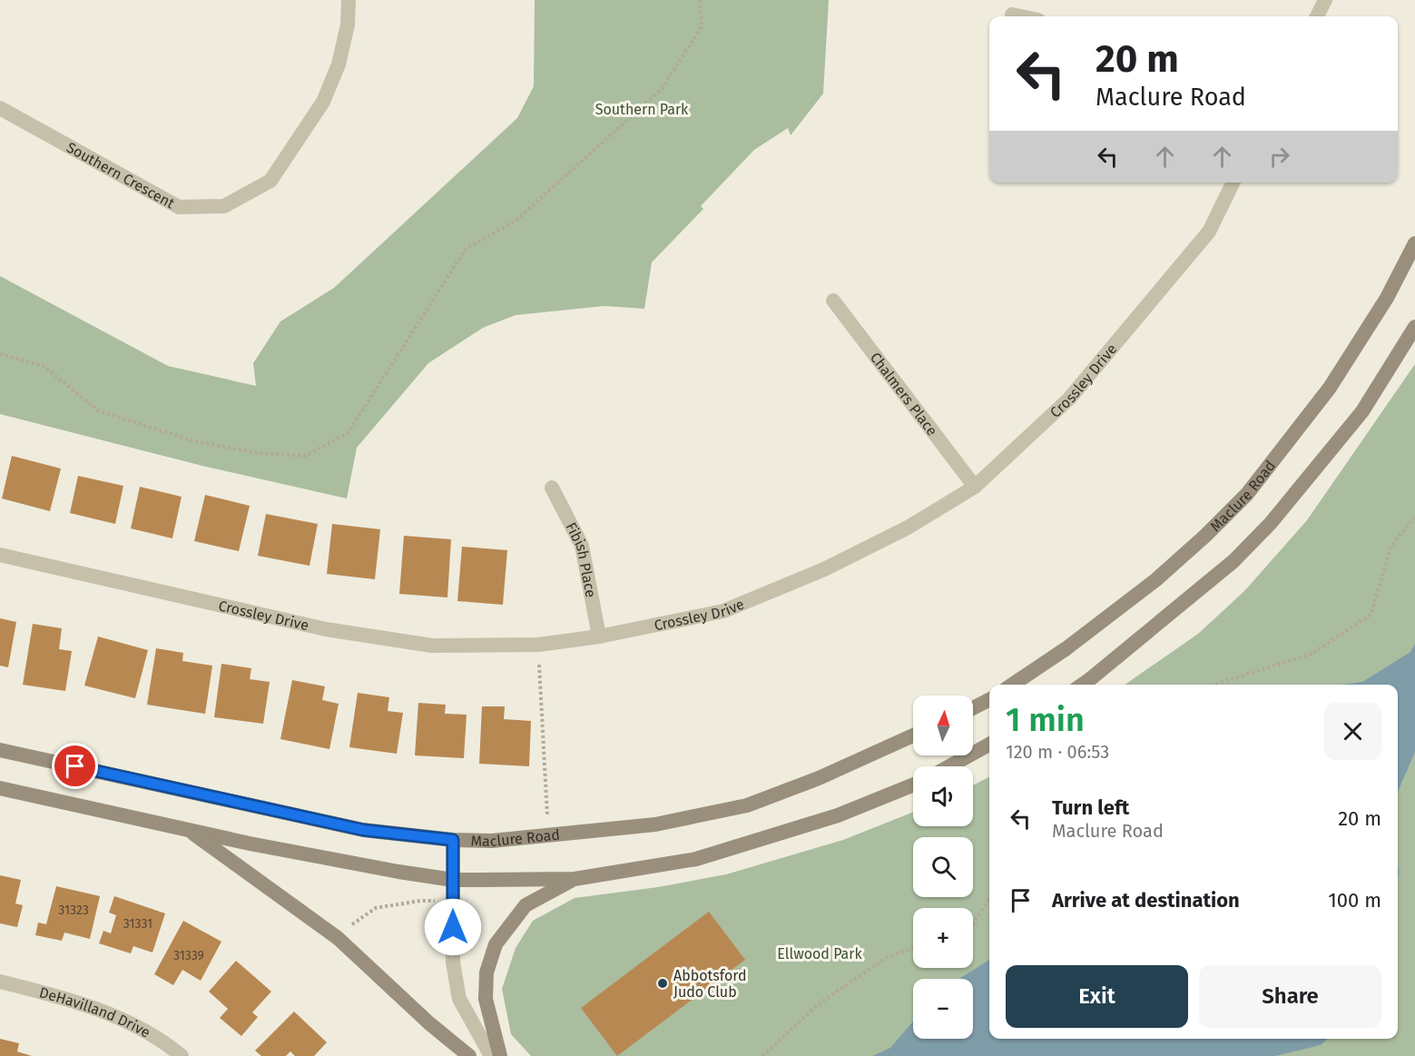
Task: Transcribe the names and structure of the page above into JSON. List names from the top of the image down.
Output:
{
  "streets": {
    "main road": ["Maclure Road"],
    "street": [
      "Southern Crescent",
      "Crossley Drive",
      "Chalmers Place",
      "Fibish Place",
      "DeHavilland Drive"
    ]
  },
  "crossings": [
    ["Crossley Drive", "Chalmers Place"],
    ["Crossley Drive", "Fibish Place"]
  ],
  "parks": ["Southern Park", "Ellwood Park"],
  "places": ["Abbotsford Judo Club"],
  "house_numbers": ["31323", "31331", "31339"],
  "north": "top",
  "page": {
    "turn": ["20 m", "Maclure Road"],
    "heading": ["1 min", "120 m · 06:53"],
    "map_buttons": ["+", "−"],
    "list": [
      {
        "name": "Turn left",
        "note": "Maclure Road",
        "value": "20 m"
      },
      {
        "name": "Arrive at destination",
        "value": "100 m"
      }
    ],
    "buttons": ["Exit", "Share"]
  }
}
